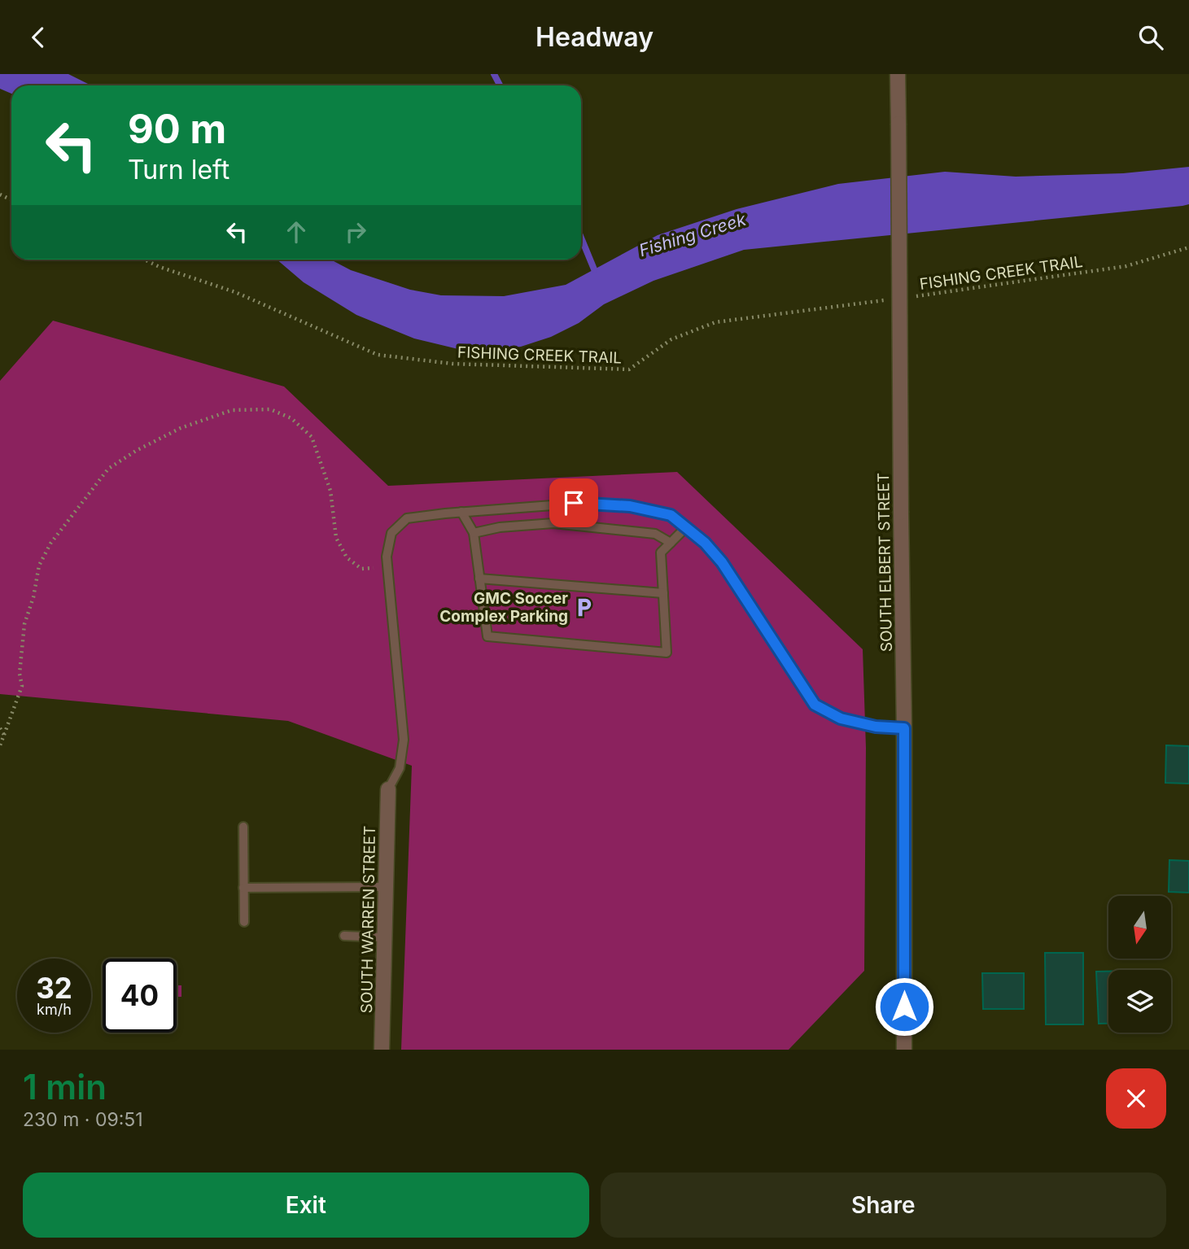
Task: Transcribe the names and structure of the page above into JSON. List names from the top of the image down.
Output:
{
  "streets": {
    "street": ["SOUTH ELBERT STREET", "SOUTH WARREN STREET"],
    "path": ["FISHING CREEK TRAIL"]
  },
  "water": ["Fishing Creek"],
  "places": {
    "parking": ["GMC Soccer Complex Parking"]
  },
  "north": "bottom",
  "page": {
    "header": "Headway",
    "turn": ["90 m", "Turn left"],
    "speed": "32 km/h",
    "limit": "40",
    "heading": ["1 min", "230 m · 09:51"],
    "buttons": ["Exit", "Share"]
  }
}
